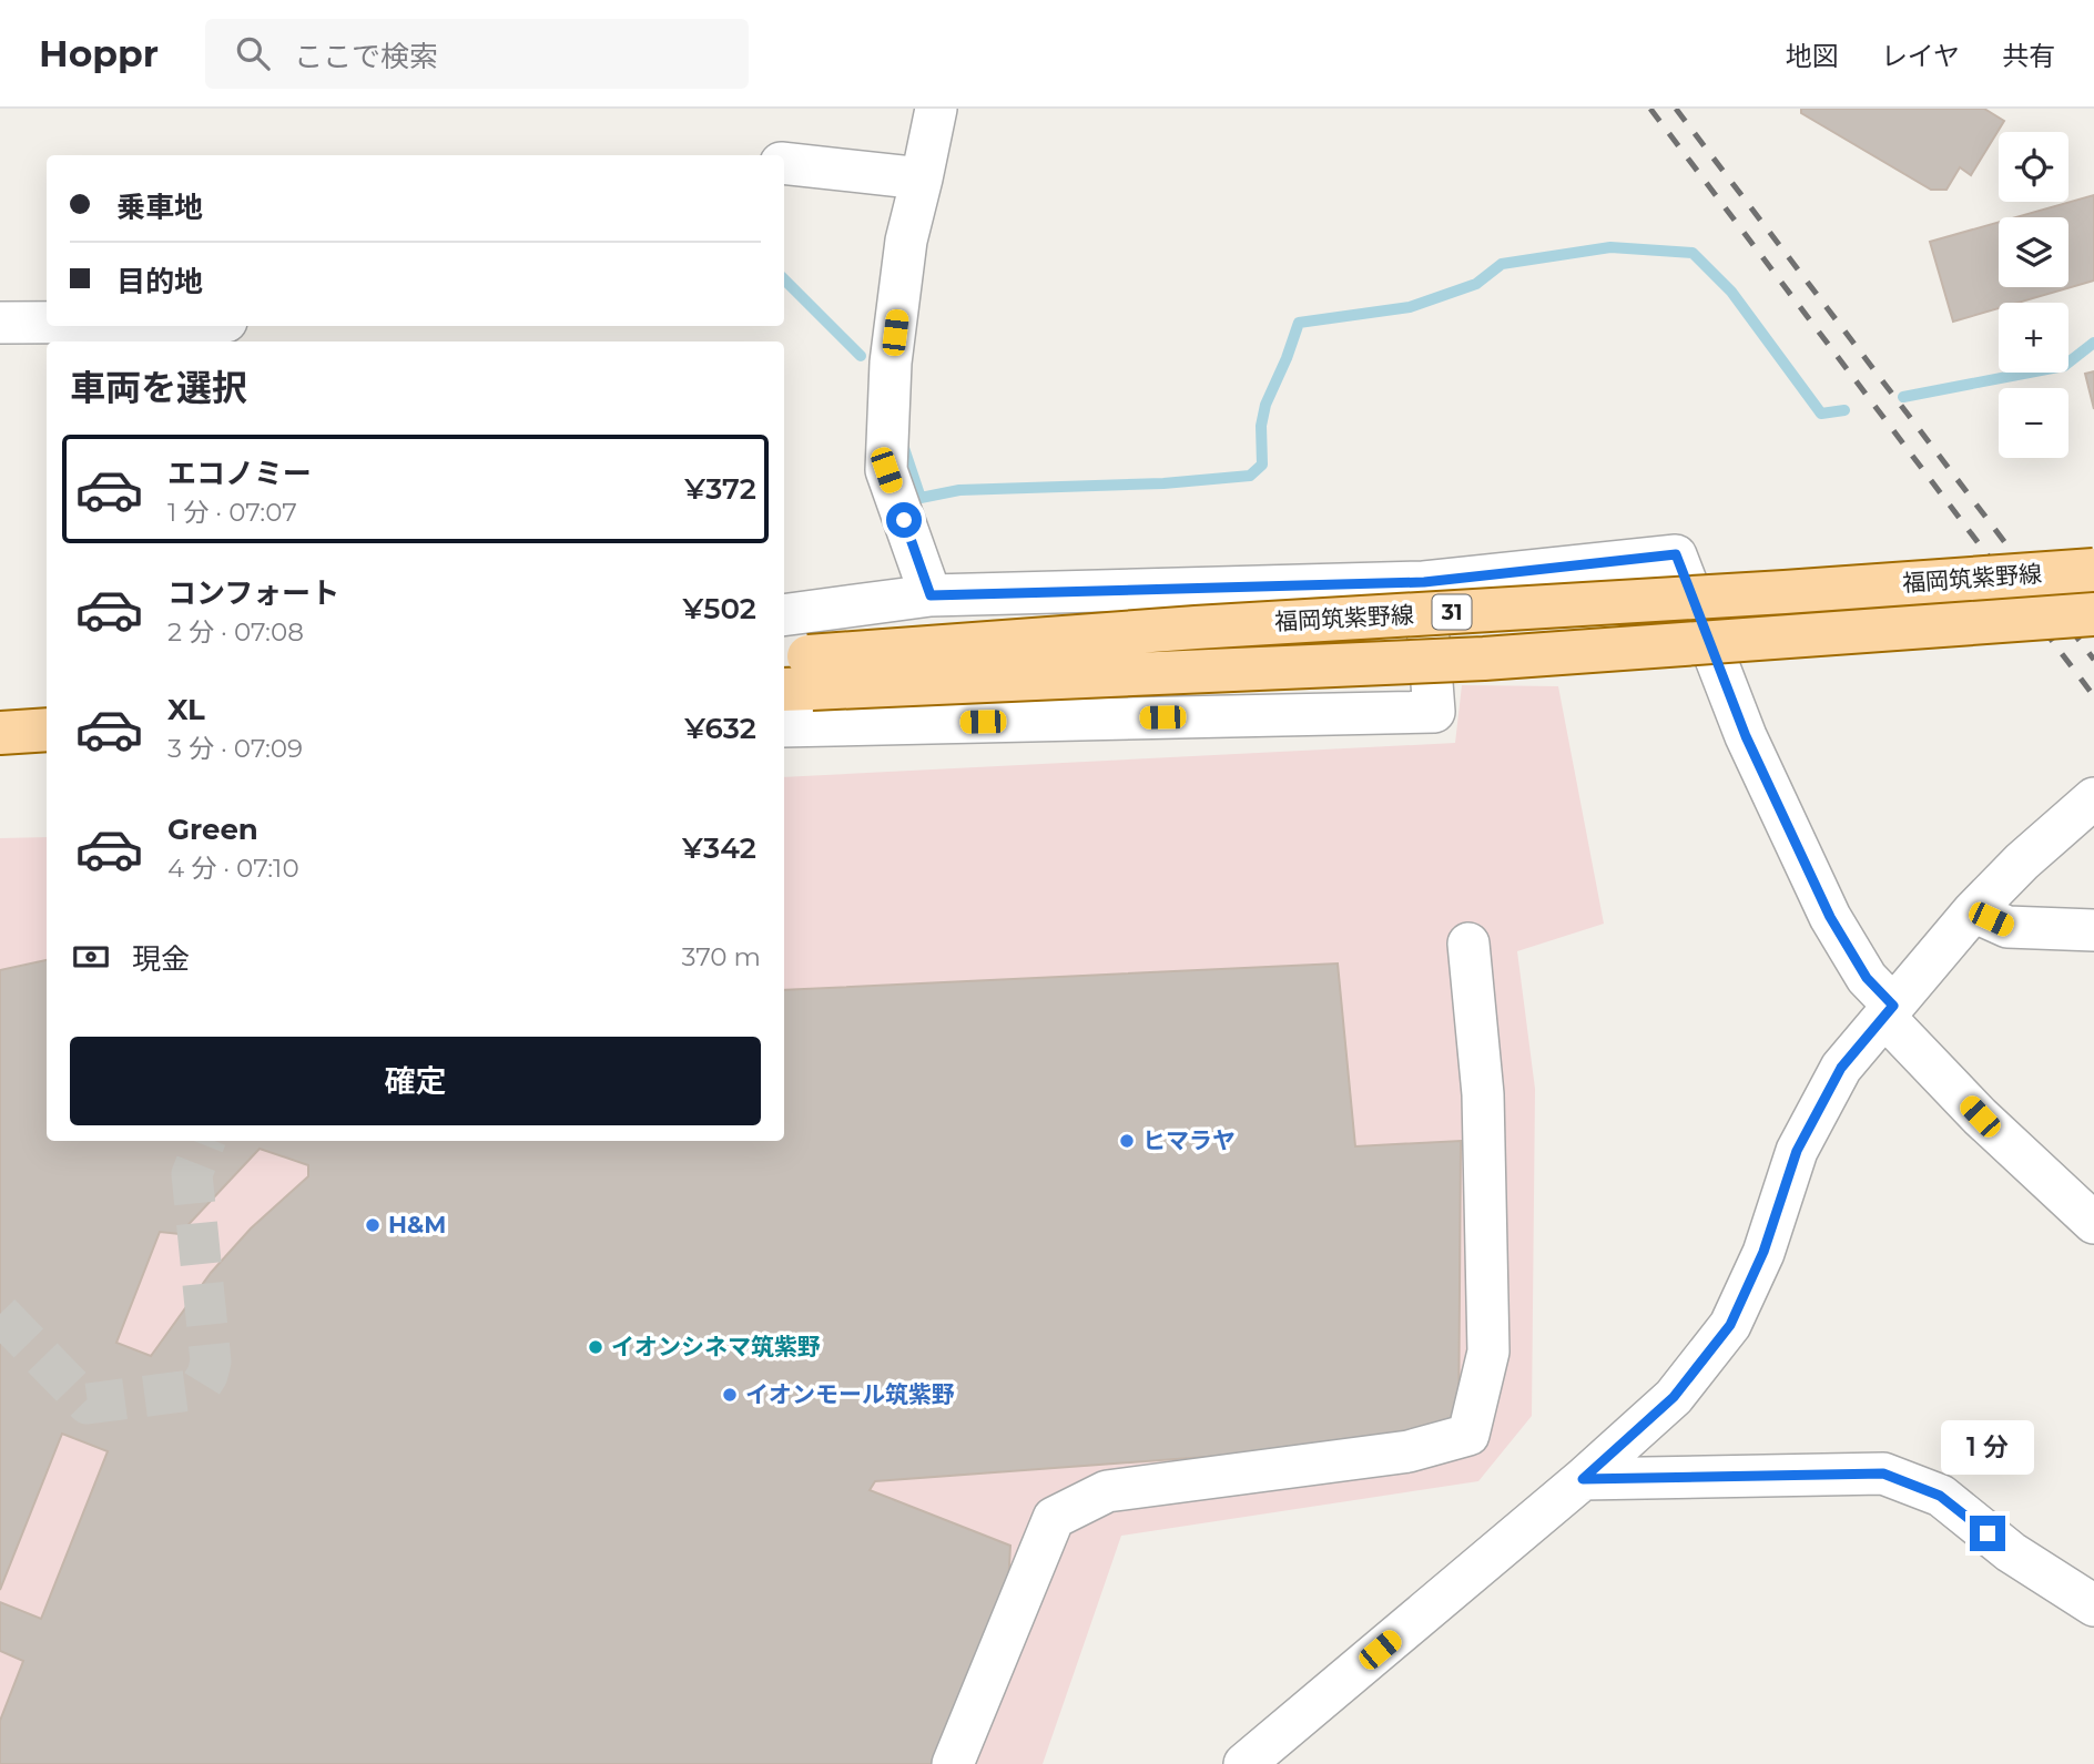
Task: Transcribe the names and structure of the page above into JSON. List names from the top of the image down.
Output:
{
  "streets": {
    "main road": ["福岡筑紫野線", "31"]
  },
  "places": [
    "ヒマラヤ",
    "H&M",
    "イオンシネマ筑紫野",
    "イオンモール筑紫野"
  ],
  "page": {
    "header": "Hoppr",
    "search": "ここで検索",
    "nav": ["地図", "レイヤ", "共有"],
    "map_buttons": ["+", "−"],
    "banner": ["乗車地", "目的地"],
    "heading": "車両を選択",
    "list": [
      {
        "name": "エコノミー",
        "note": "1 分 · 07:07",
        "value": "¥372"
      },
      {
        "name": "コンフォート",
        "note": "2 分 · 07:08",
        "value": "¥502"
      },
      {
        "name": "XL",
        "note": "3 分 · 07:09",
        "value": "¥632"
      },
      {
        "name": "Green",
        "note": "4 分 · 07:10",
        "value": "¥342"
      }
    ],
    "pay": ["現金", "370 m"],
    "buttons": "確定",
    "bubble": "1 分"
  }
}
